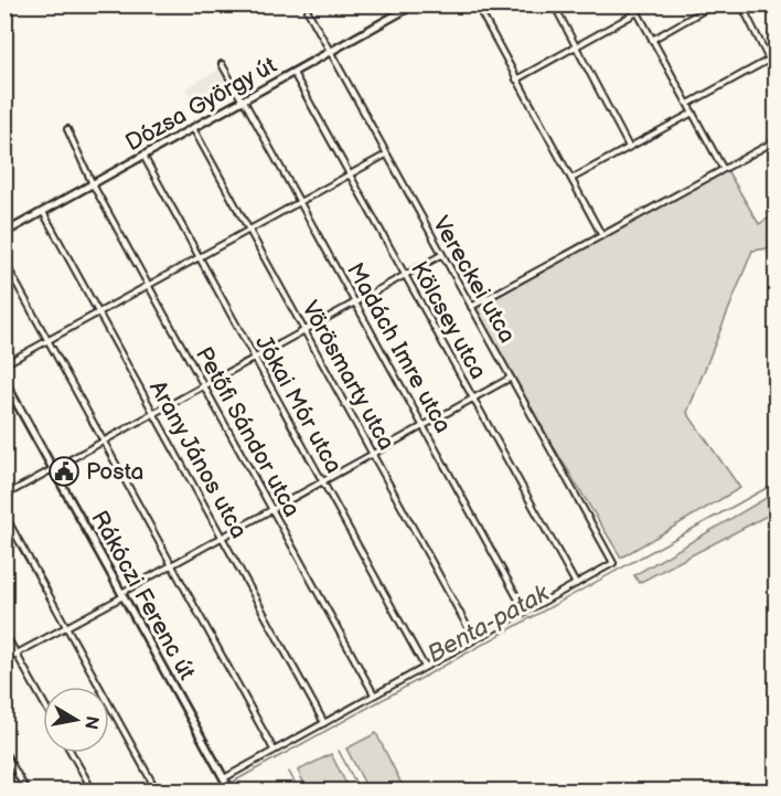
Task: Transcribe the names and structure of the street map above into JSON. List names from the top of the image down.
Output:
{
  "streets": {
    "street": [
      "Dózsa György út",
      "Vereckei utca",
      "Kölcsey utca",
      "Madách Imre utca",
      "Vörösmarty utca",
      "Jókai Mór utca",
      "Petőfi Sándor utca",
      "Arany János utca",
      "Rákóczi Ferenc út"
    ]
  },
  "crossings": [
    ["Dózsa György út", "Vereckei utca"],
    ["Dózsa György út", "Kölcsey utca"],
    ["Dózsa György út", "Madách Imre utca"],
    ["Dózsa György út", "Vörösmarty utca"],
    ["Dózsa György út", "Jókai Mór utca"],
    ["Dózsa György út", "Petőfi Sándor utca"],
    ["Dózsa György út", "Arany János utca"],
    ["Vereckei utca", "Kölcsey utca"]
  ],
  "water": ["Benta-patak"],
  "places": {
    "public building": ["Posta"]
  },
  "north": "right"
}
